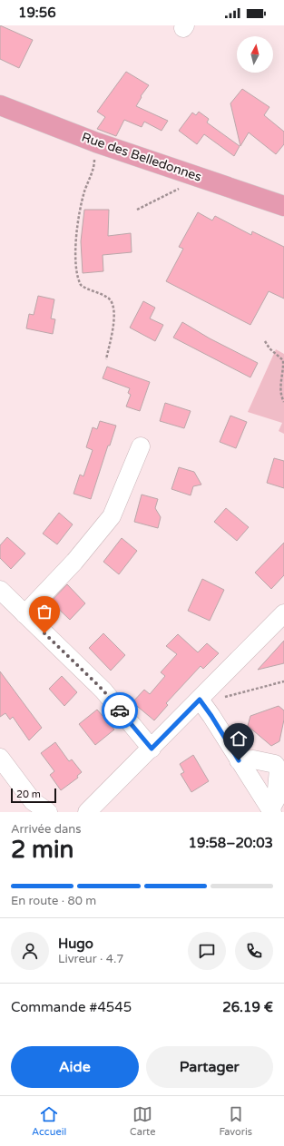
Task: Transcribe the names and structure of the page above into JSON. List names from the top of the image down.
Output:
{
  "streets": {
    "main road": ["Rue des Belledonnes"]
  },
  "scale_bar": "20 m",
  "north": "top",
  "page": {
    "status": "19:56",
    "scale": "20 m",
    "heading": ["2 min", "Arrivée dans", "19:58–20:03"],
    "panel": [
      "Hugo",
      "Livreur · 4.7",
      "Commande #4545",
      "26.19 €"
    ],
    "bar": "En route · 80 m",
    "buttons": ["Aide", "Partager"],
    "tabs": ["Accueil", "Carte", "Favoris"]
  }
}
